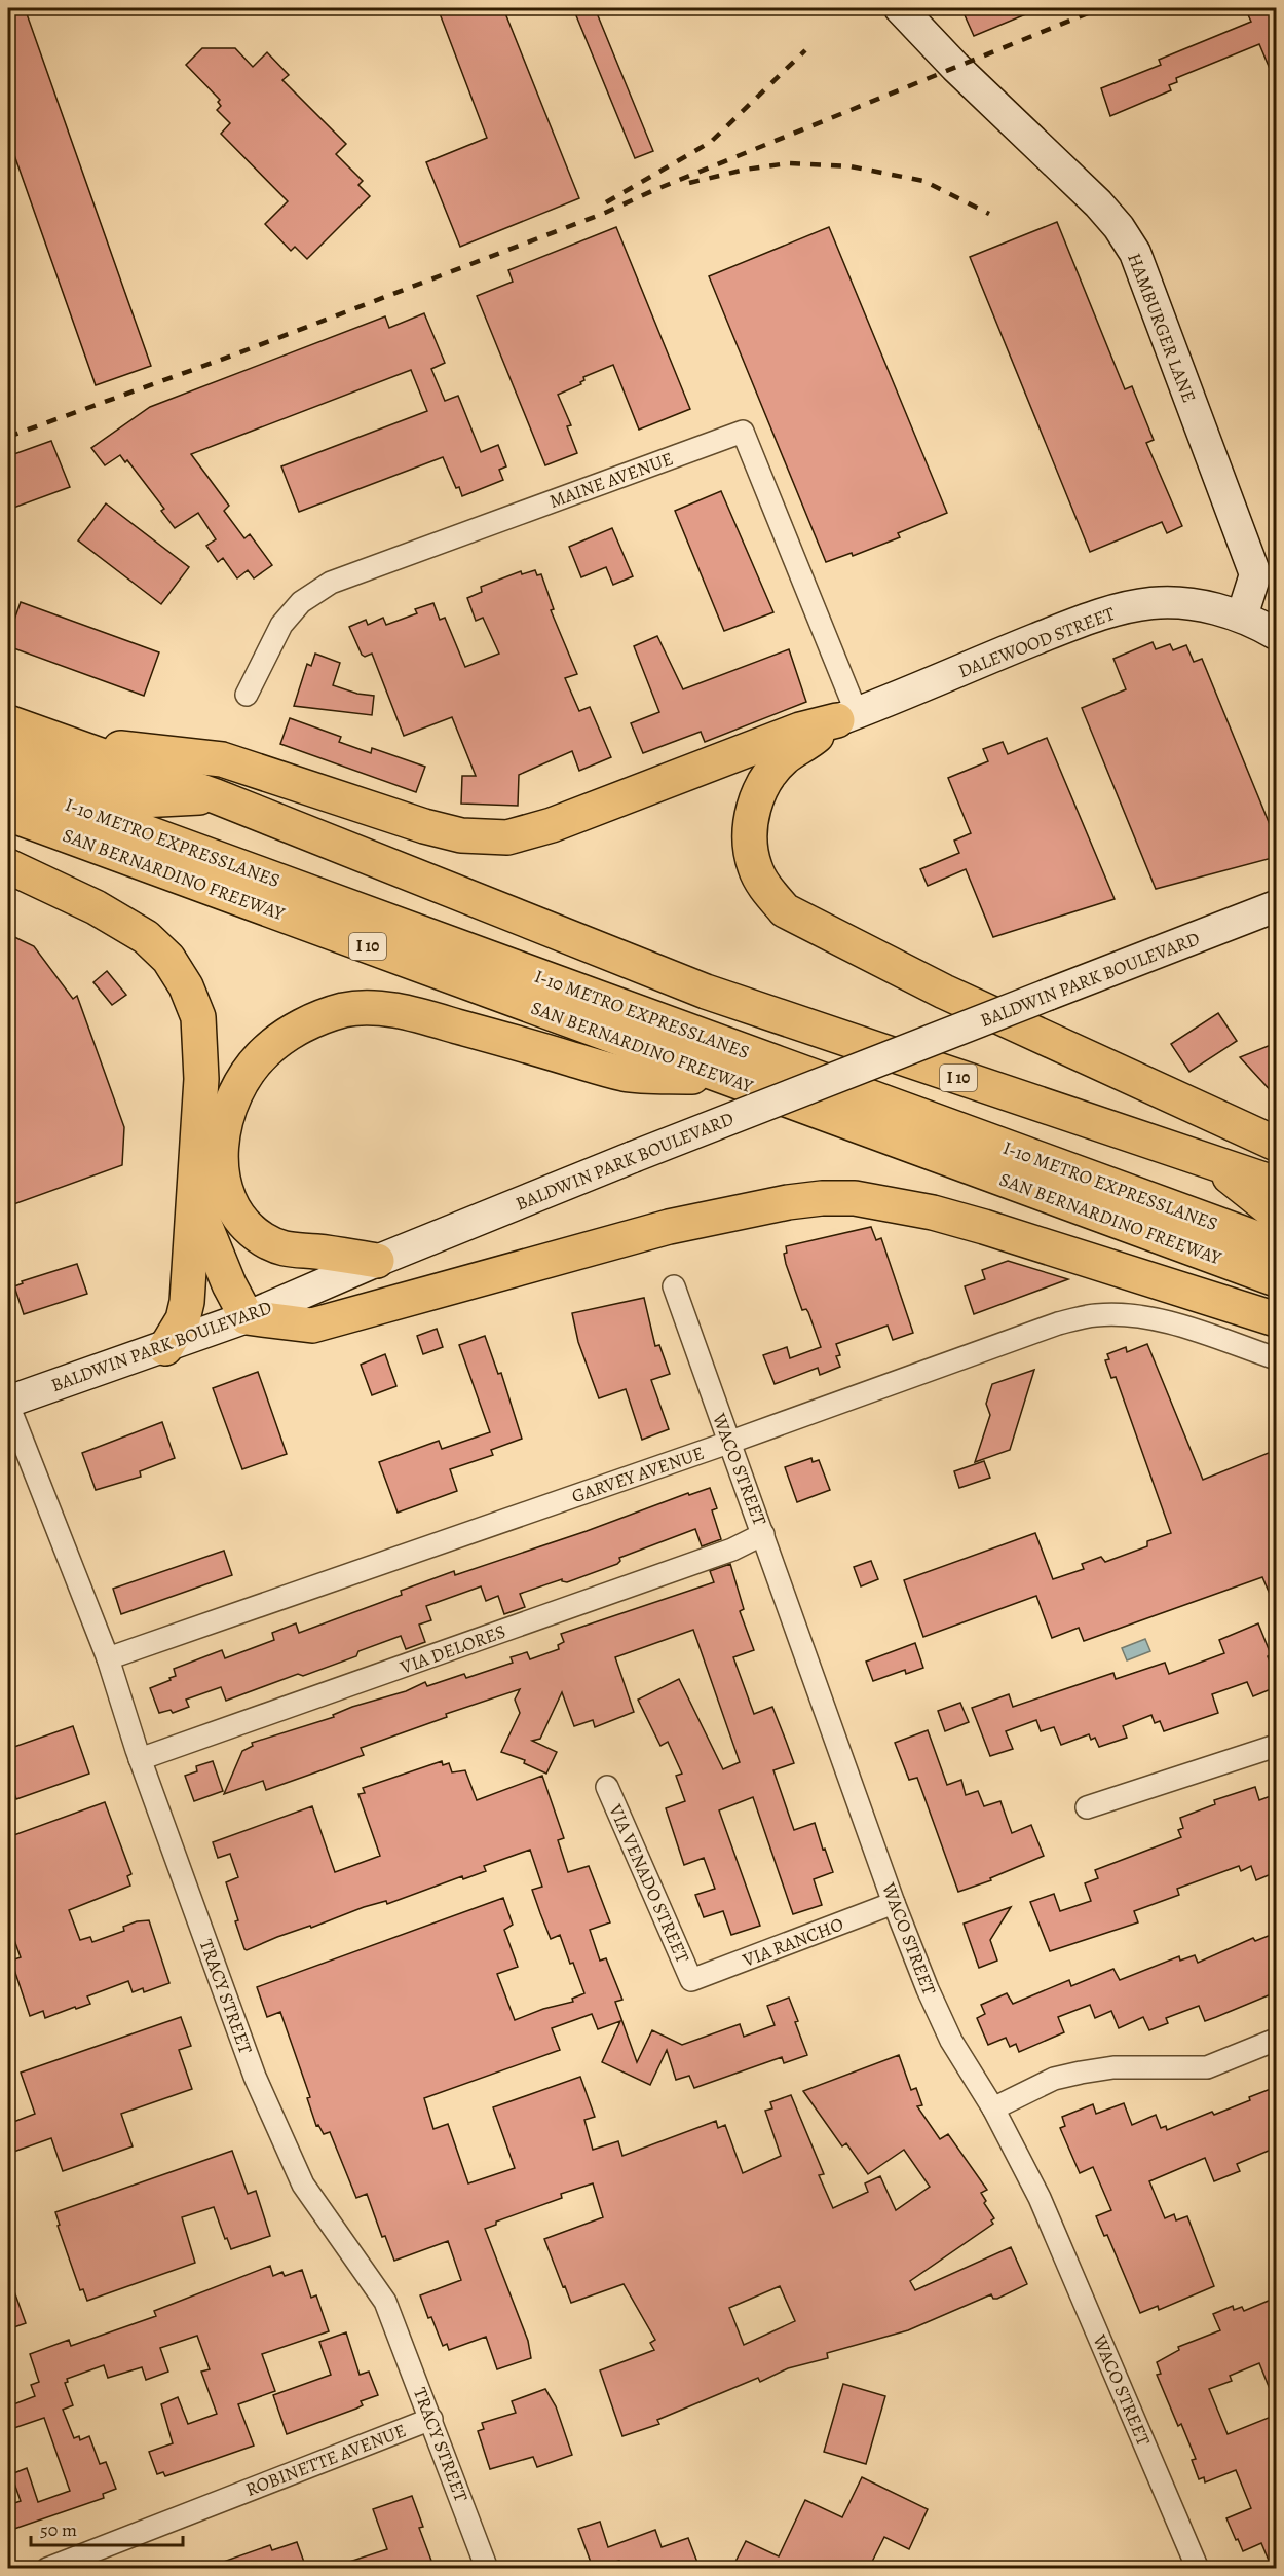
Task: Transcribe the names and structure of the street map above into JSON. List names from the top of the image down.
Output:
{
  "streets": {
    "highway": ["I-10 METRO EXPRESSLANES", "SAN BERNARDINO FREEWAY", "I 10"],
    "main road": ["HAMBURGER LANE", "DALEWOOD STREET", "BALDWIN PARK BOULEVARD"],
    "street": [
      "MAINE AVENUE",
      "WACO STREET",
      "GARVEY AVENUE",
      "VIA DELORES",
      "VIA VENADO STREET",
      "VIA RANCHO",
      "TRACY STREET",
      "ROBINETTE AVENUE"
    ]
  },
  "crossings": [
    ["HAMBURGER LANE", "DALEWOOD STREET"],
    ["MAINE AVENUE", "DALEWOOD STREET"],
    ["I-10 METRO EXPRESSLANES", "I 10"],
    ["BALDWIN PARK BOULEVARD", "TRACY STREET"],
    ["WACO STREET", "GARVEY AVENUE"],
    ["WACO STREET", "VIA DELORES"],
    ["WACO STREET", "VIA RANCHO"],
    ["GARVEY AVENUE", "TRACY STREET"],
    ["VIA DELORES", "TRACY STREET"],
    ["VIA VENADO STREET", "VIA RANCHO"],
    ["TRACY STREET", "ROBINETTE AVENUE"]
  ],
  "scale_bar": "50 m"
}
